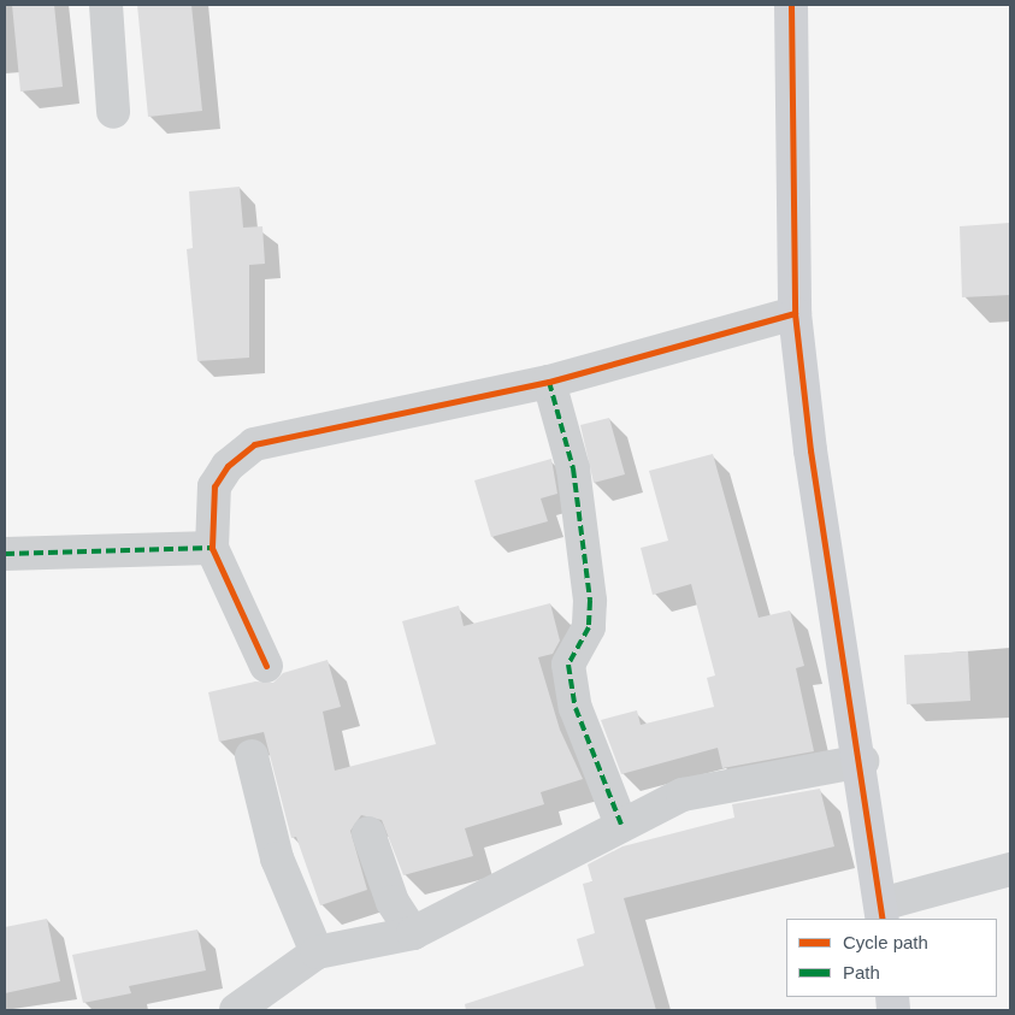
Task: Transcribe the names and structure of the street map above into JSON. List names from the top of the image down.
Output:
{
  "legend": ["Cycle path", "Path"]
}
